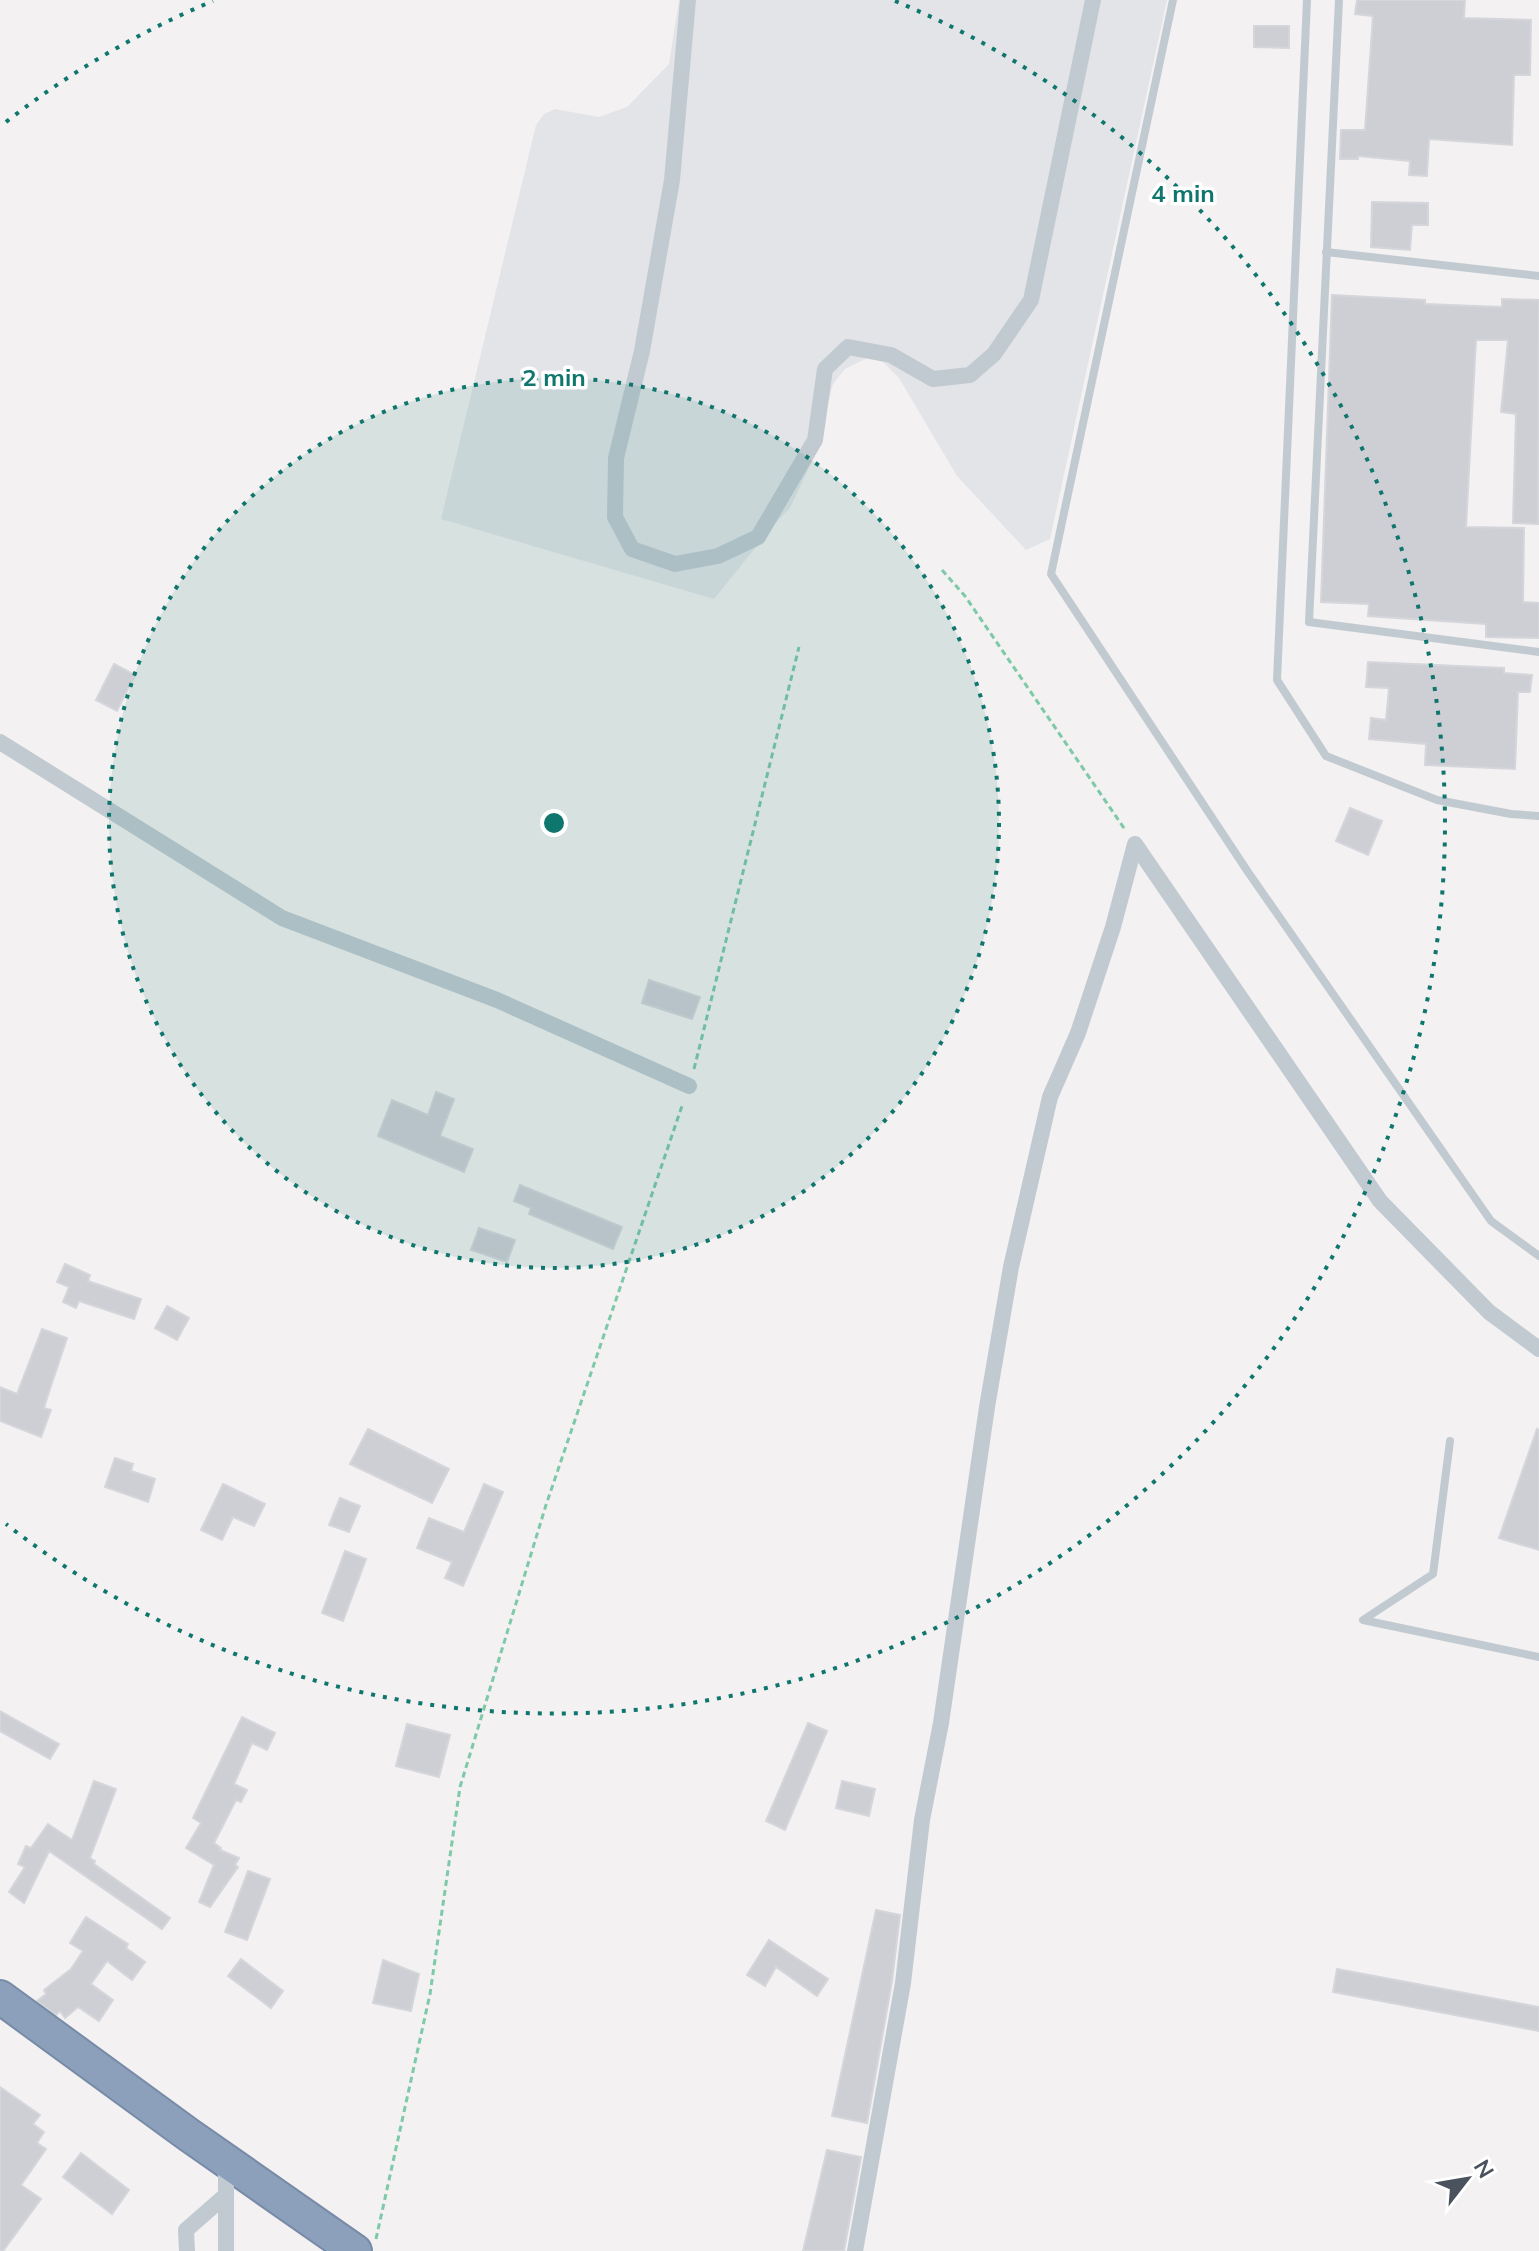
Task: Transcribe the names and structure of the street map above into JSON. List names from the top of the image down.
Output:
{
  "north": "top right",
  "rings": ["4 min", "2 min"]
}
